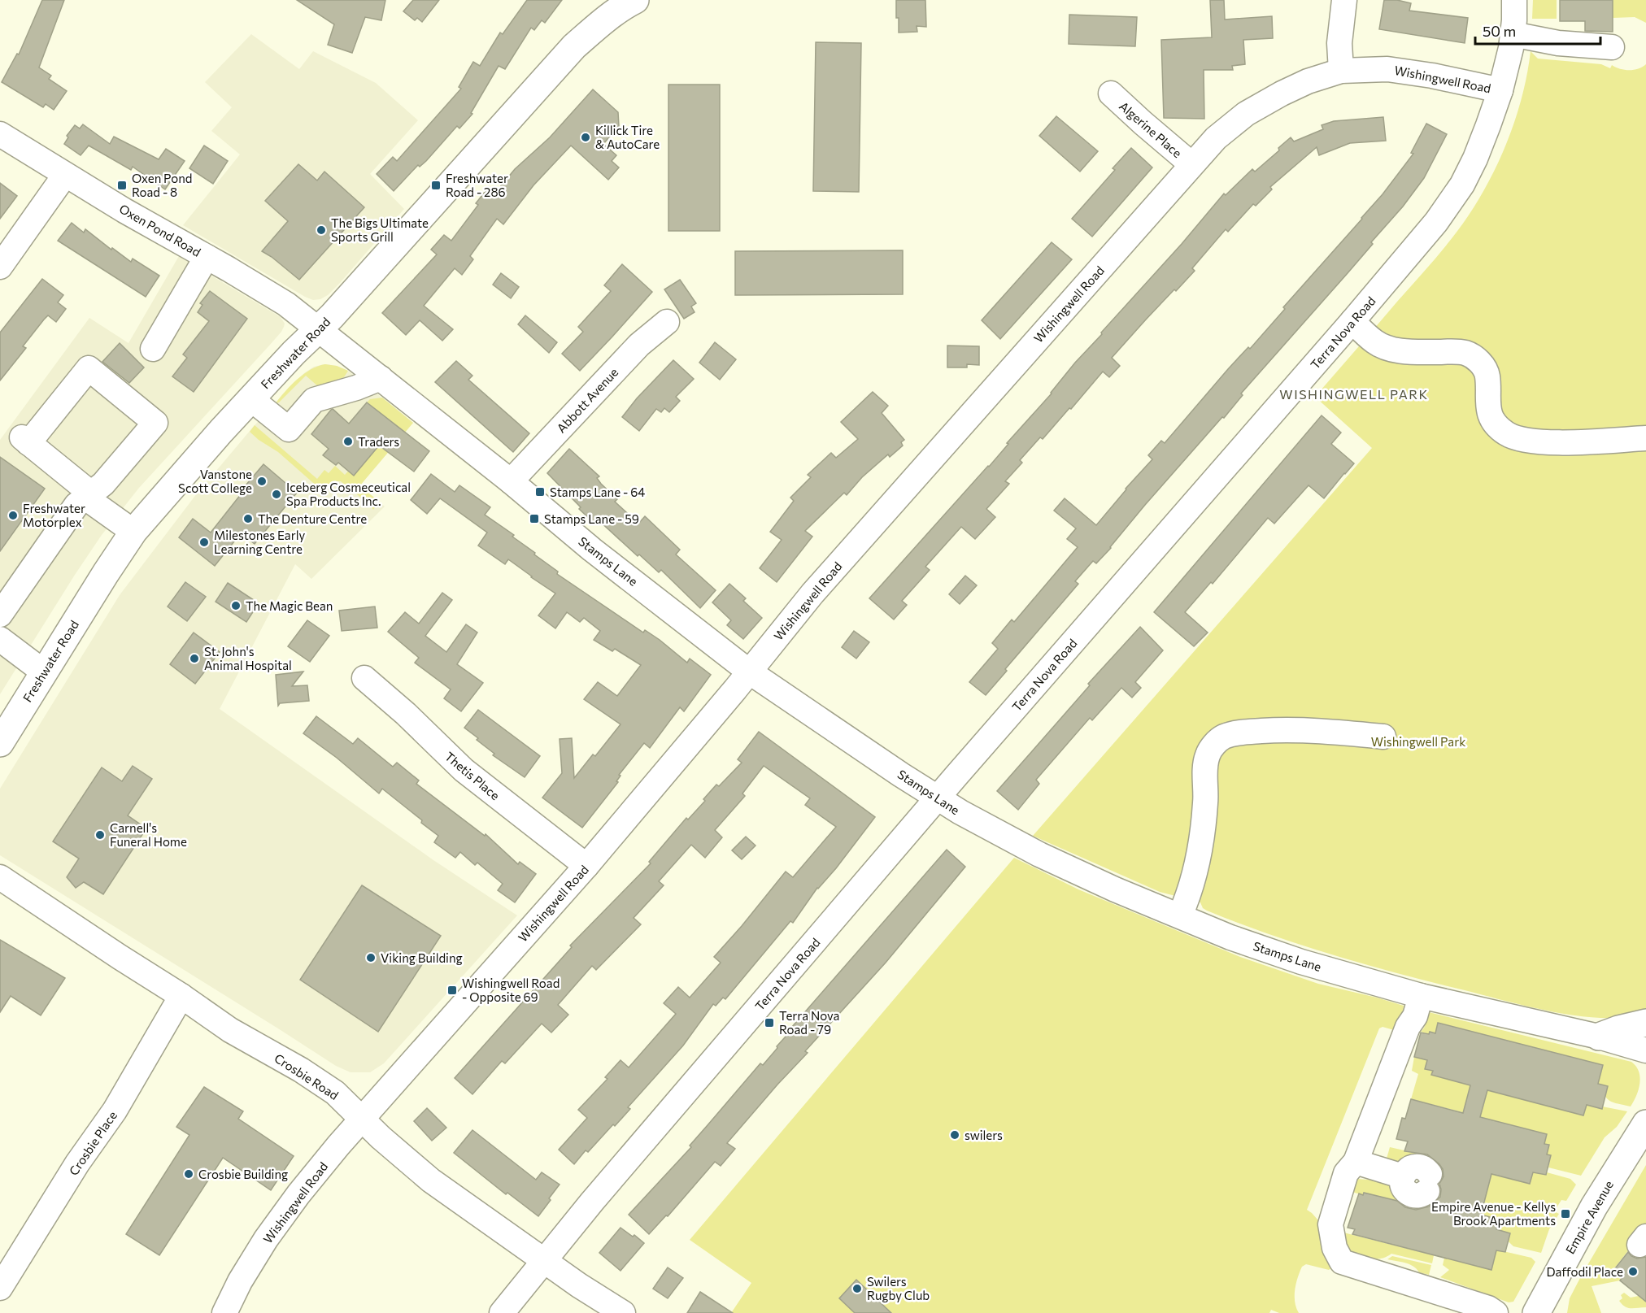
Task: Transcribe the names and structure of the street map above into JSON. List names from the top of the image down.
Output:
{
  "streets": {
    "main road": ["Freshwater Road", "Empire Avenue"],
    "street": [
      "Wishingwell Road",
      "Algerine Place",
      "Oxen Pond Road",
      "Terra Nova Road",
      "Abbott Avenue",
      "Stamps Lane",
      "Thetis Place",
      "Crosbie Road",
      "Crosbie Place"
    ]
  },
  "crossings": [
    ["Wishingwell Road", "Algerine Place"],
    ["Wishingwell Road", "Terra Nova Road"],
    ["Wishingwell Road", "Stamps Lane"],
    ["Wishingwell Road", "Thetis Place"],
    ["Wishingwell Road", "Crosbie Road"],
    ["Oxen Pond Road", "Freshwater Road"],
    ["Oxen Pond Road", "Stamps Lane"],
    ["Terra Nova Road", "Stamps Lane"],
    ["Terra Nova Road", "Crosbie Road"],
    ["Freshwater Road", "Stamps Lane"],
    ["Abbott Avenue", "Stamps Lane"],
    ["Crosbie Road", "Crosbie Place"]
  ],
  "districts": ["WISHINGWELL PARK"],
  "parks": ["Wishingwell Park"],
  "places": {
    "other": [
      "Killick Tire & AutoCare",
      "The Bigs Ultimate Sports Grill",
      "Traders",
      "Vanstone Scott College",
      "Iceberg Cosmeceutical Spa Products Inc.",
      "Freshwater Motorplex",
      "The Denture Centre",
      "Milestones Early Learning Centre",
      "The Magic Bean",
      "St. John's Animal Hospital",
      "Carnell's Funeral Home",
      "Viking Building",
      "swilers",
      "Crosbie Building",
      "Daffodil Place",
      "Swilers Rugby Club"
    ],
    "transit": [
      "Oxen Pond Road - 8",
      "Freshwater Road - 286",
      "Stamps Lane - 64",
      "Stamps Lane - 59",
      "Wishingwell Road - Opposite 69",
      "Terra Nova Road - 79",
      "Empire Avenue - Kellys Brook Apartments"
    ]
  },
  "scale_bar": "50 m"
}
